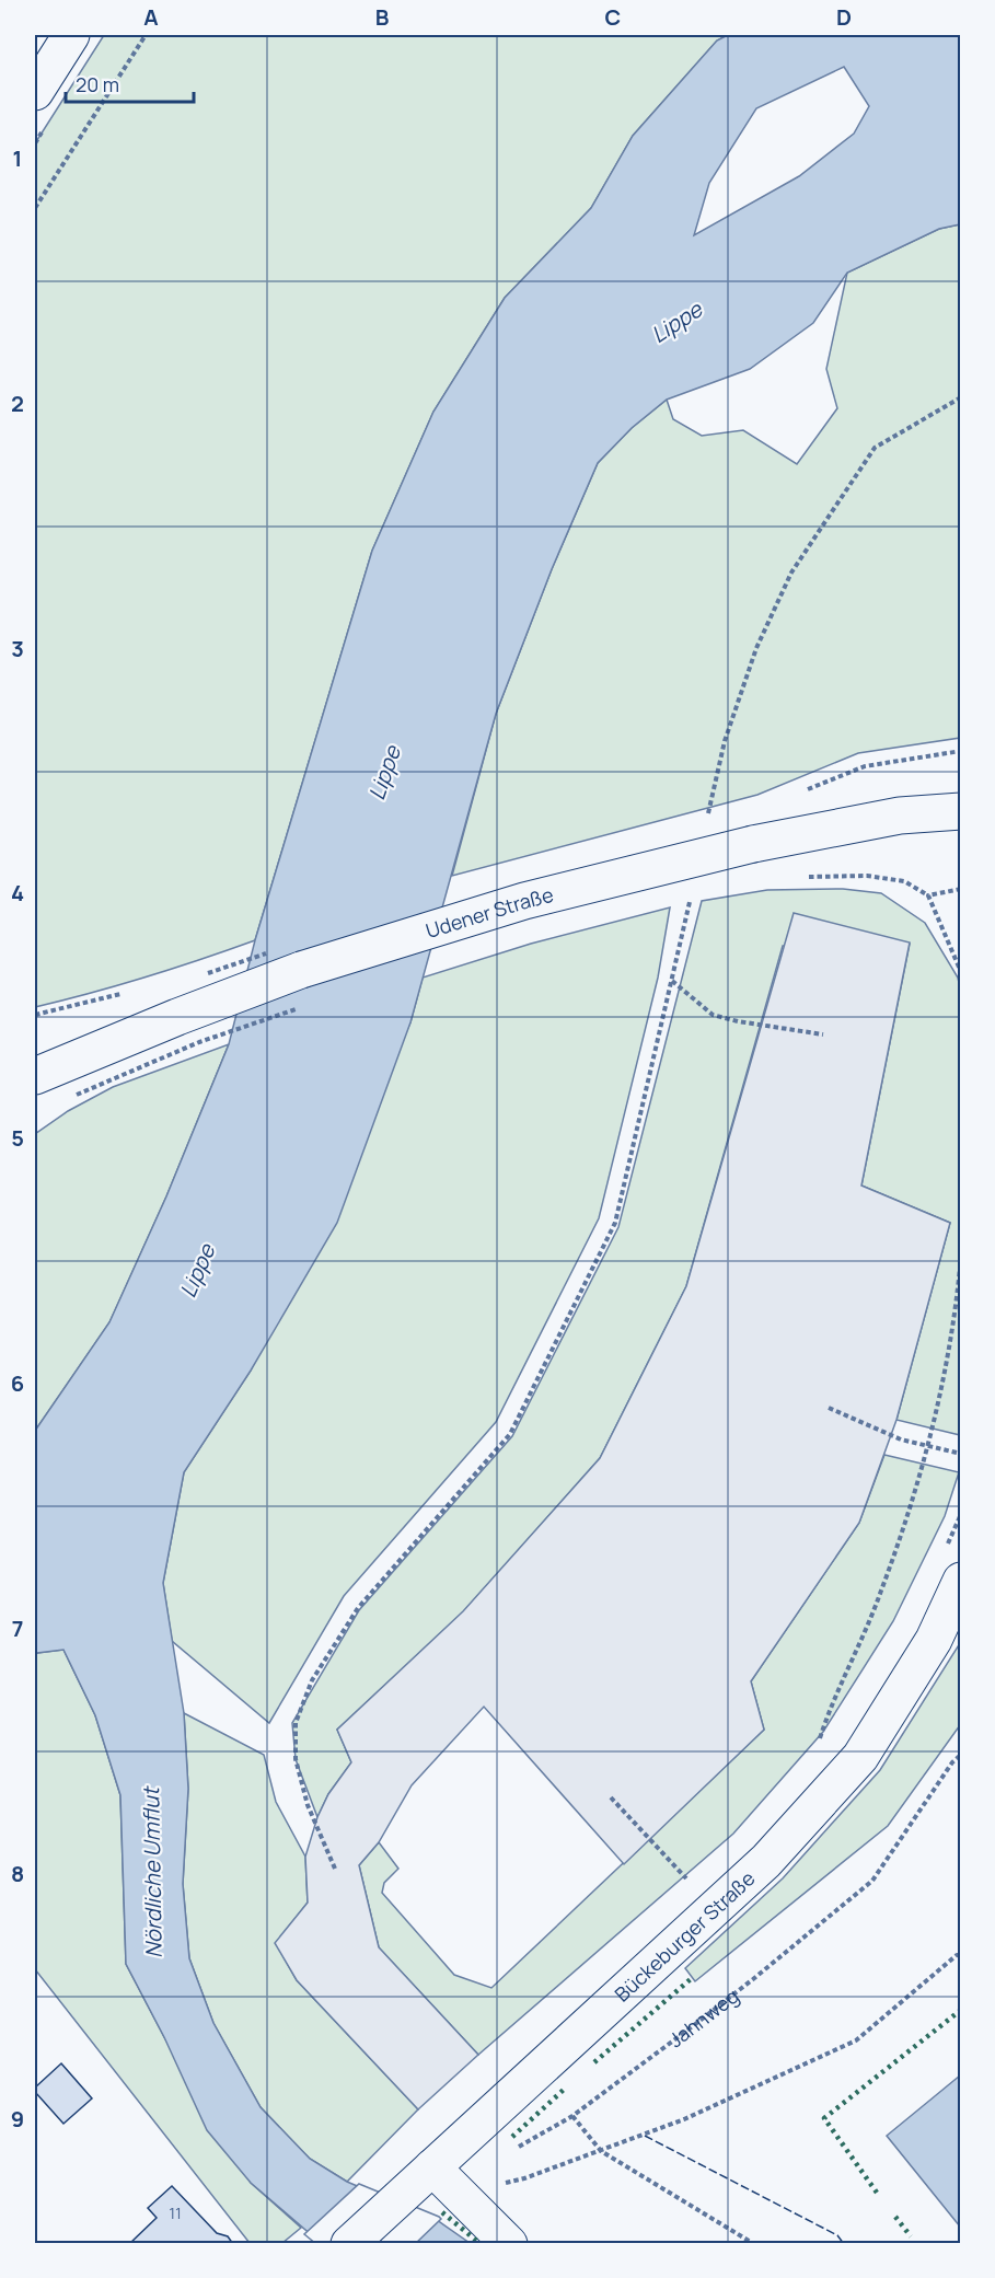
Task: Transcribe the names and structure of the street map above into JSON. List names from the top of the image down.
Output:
{
  "streets": {
    "street": ["Udener Straße", "Bückeburger Straße"],
    "path": ["Jahnweg"]
  },
  "water": ["Lippe", "Nördliche Umflut"],
  "house_numbers": ["11"],
  "scale_bar": "20 m",
  "grid": {
    "columns": [
      "A",
      "B",
      "C",
      "D"
    ],
    "rows": [
      "1",
      "2",
      "3",
      "4",
      "5",
      "6",
      "7",
      "8",
      "9"
    ]
  }
}
